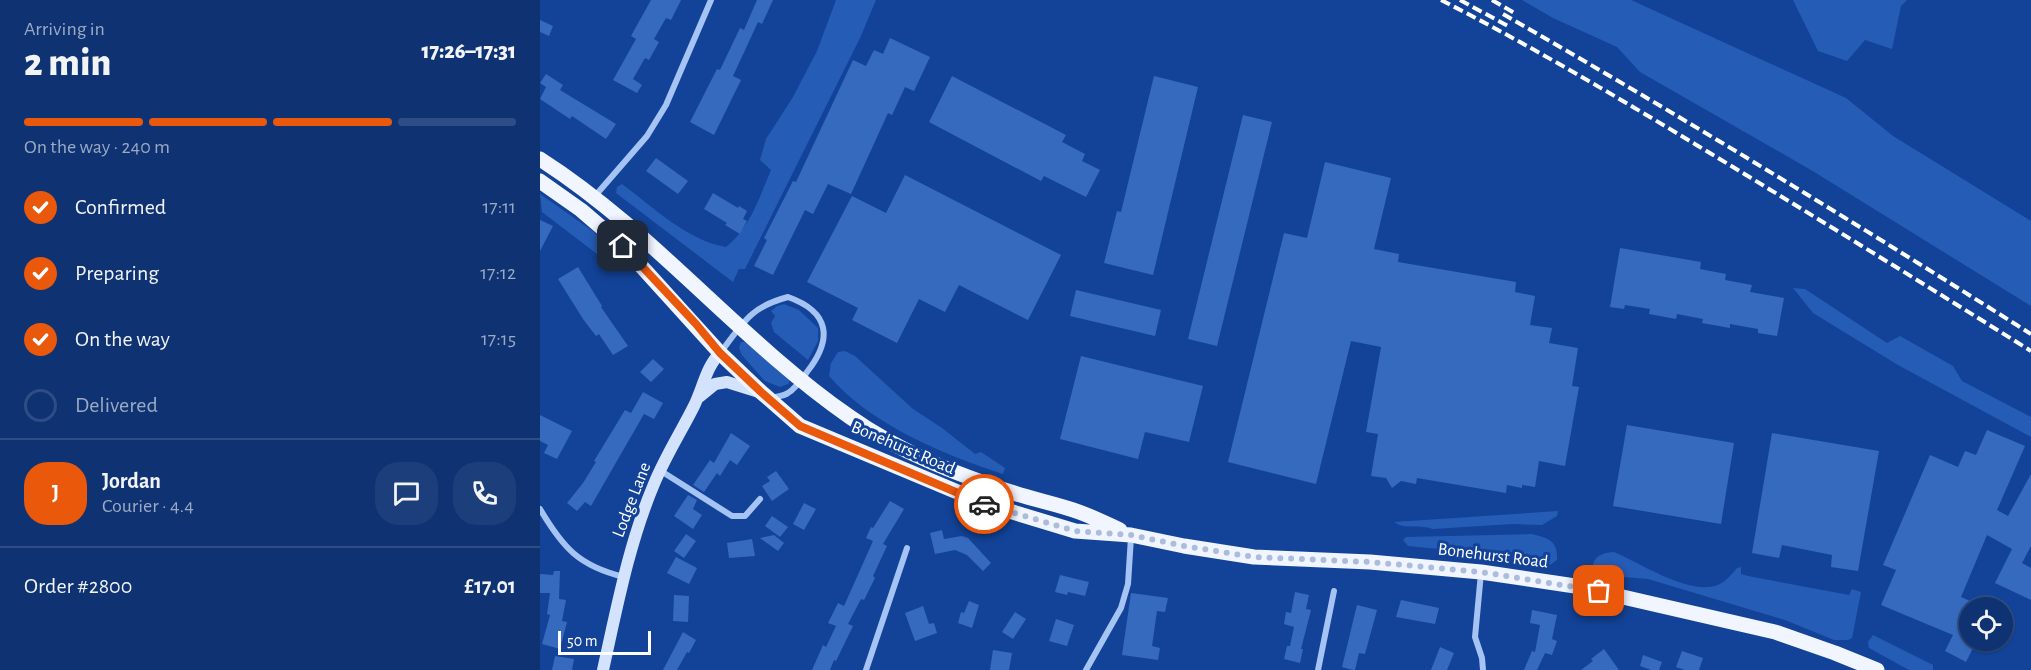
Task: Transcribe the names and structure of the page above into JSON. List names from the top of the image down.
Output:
{
  "streets": {
    "main road": ["Bonehurst Road"],
    "street": ["Lodge Lane"]
  },
  "crossings": [
    ["Bonehurst Road", "Lodge Lane"]
  ],
  "scale_bar": "50 m",
  "page": {
    "heading": ["2 min", "Arriving in", "17:26–17:31"],
    "panel": [
      "Jordan",
      "Courier · 4.4",
      "Order #2800",
      "£17.01"
    ],
    "bar": "On the way · 240 m",
    "list": [
      ["Confirmed", "17:11"],
      ["Preparing", "17:12"],
      ["On the way", "17:15"],
      "Delivered"
    ],
    "round": "J",
    "scale": "50 m"
  }
}
